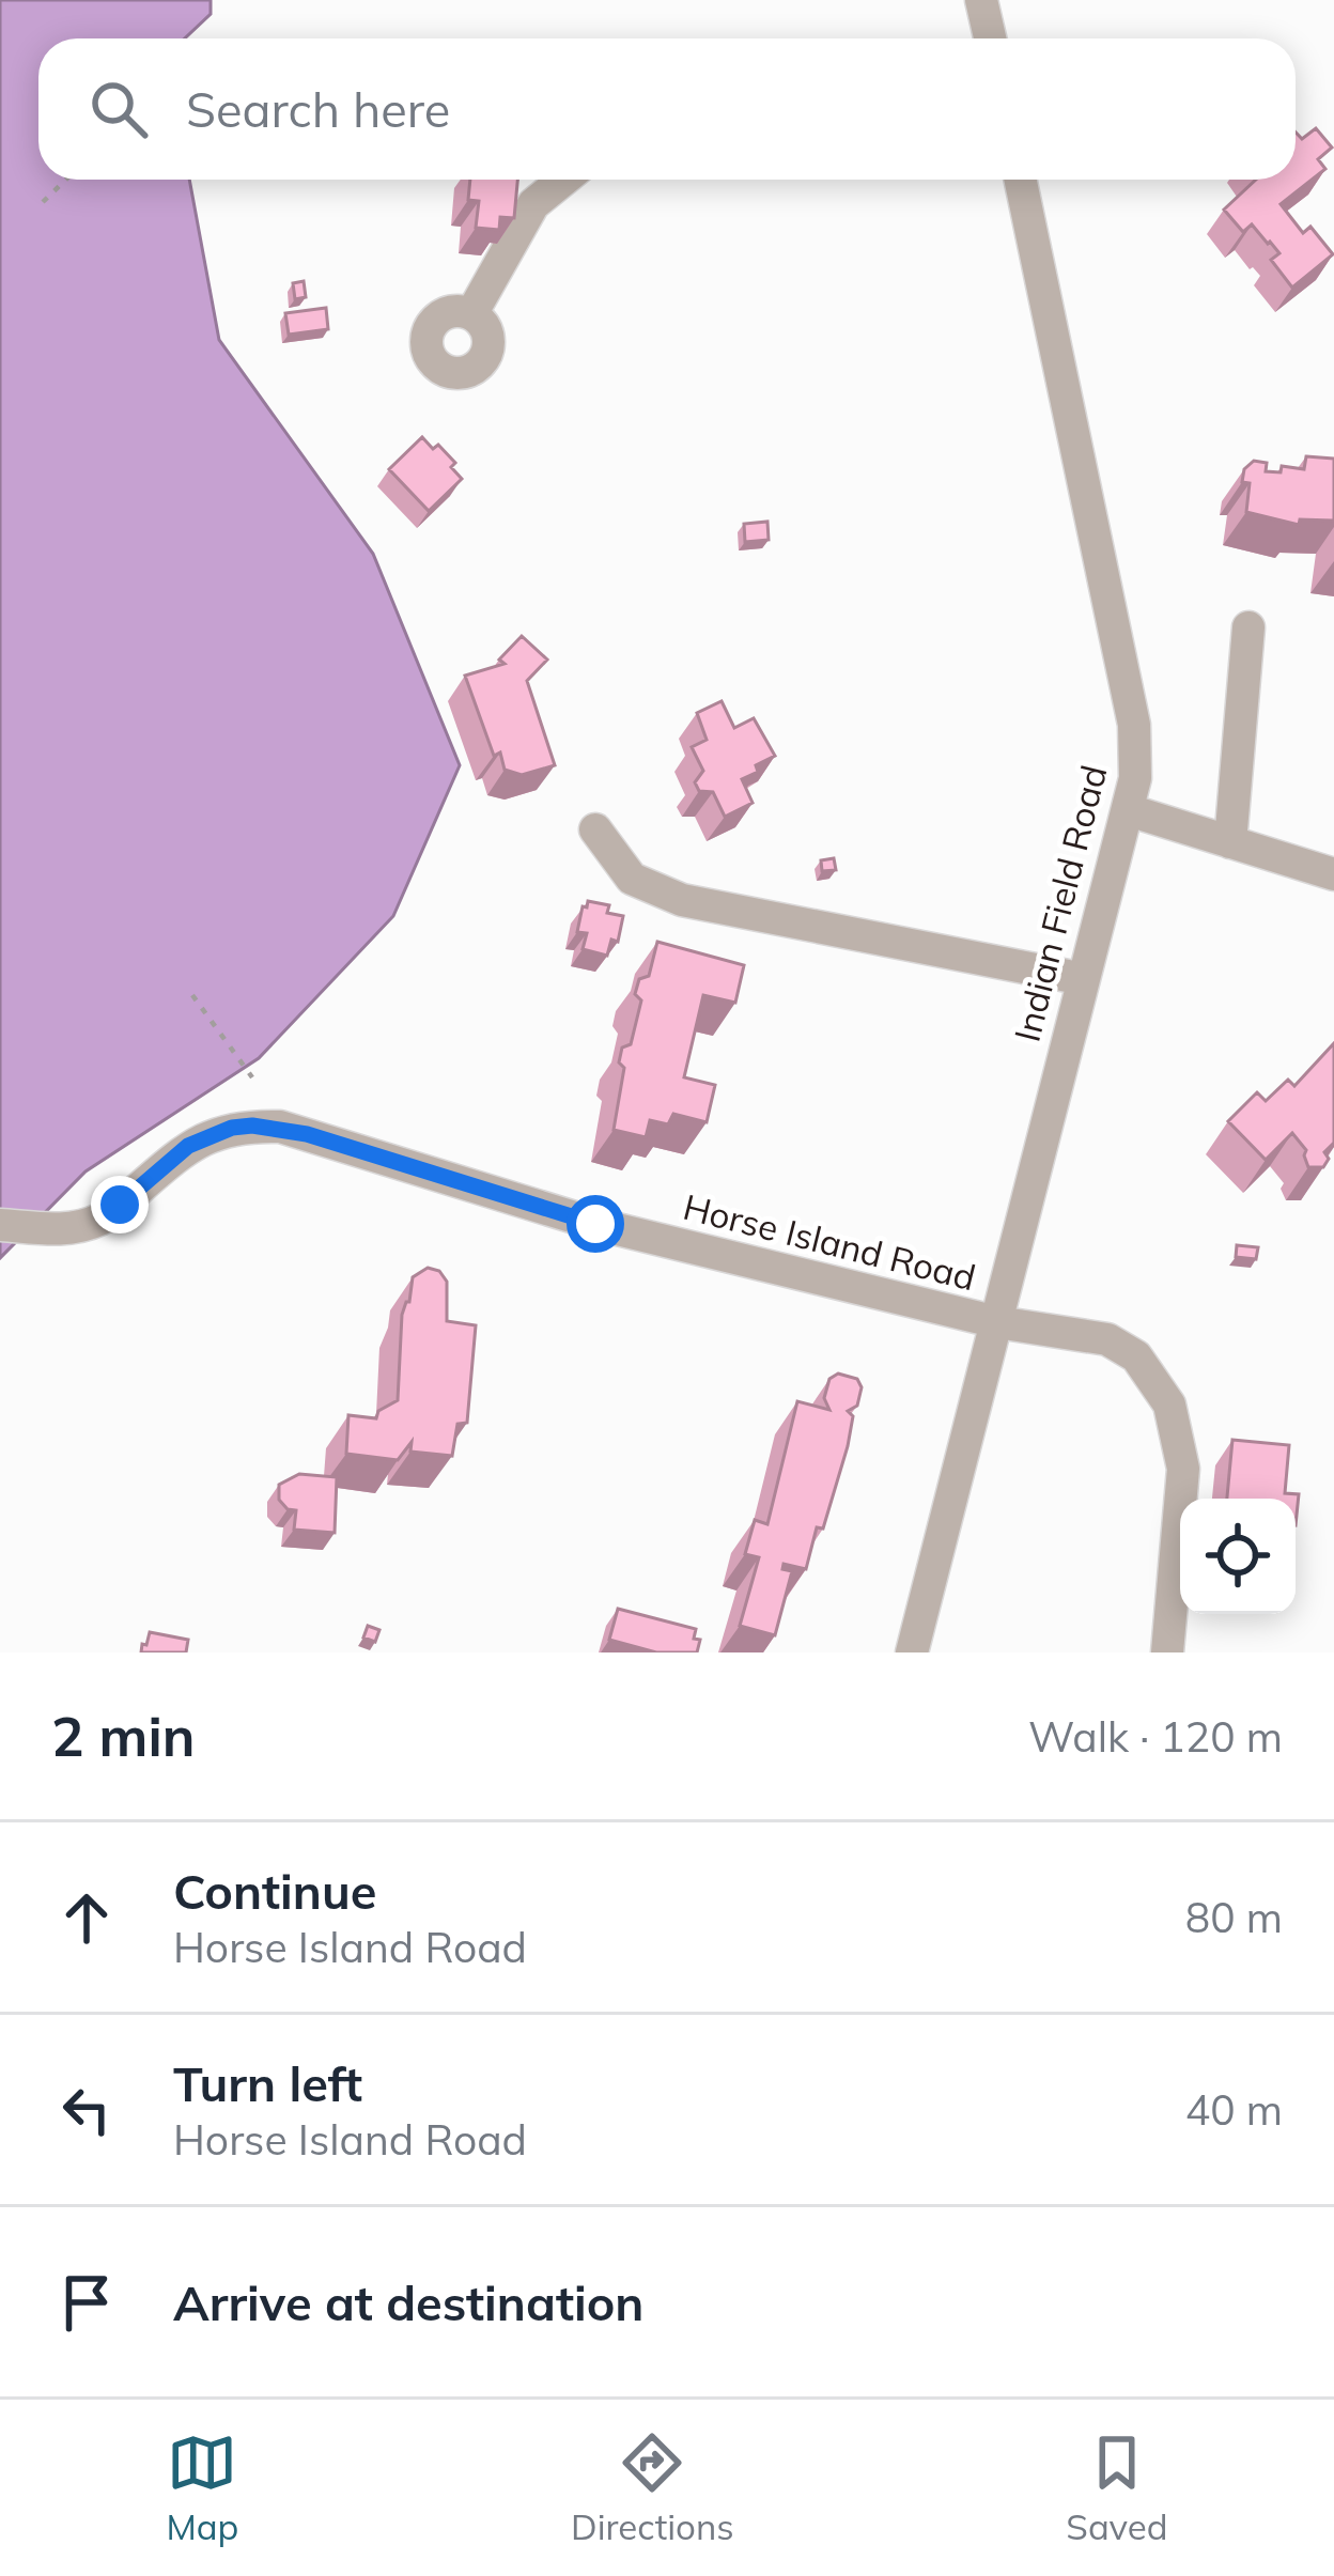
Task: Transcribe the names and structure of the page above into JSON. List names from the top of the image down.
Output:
{
  "streets": {
    "street": ["Indian Field Road", "Horse Island Road"]
  },
  "crossings": [
    ["Indian Field Road", "Horse Island Road"]
  ],
  "page": {
    "search": "Search here",
    "heading": ["2 min", "Walk · 120 m"],
    "list": [
      ["Continue", "Horse Island Road", "80 m"],
      ["Turn left", "Horse Island Road", "40 m"],
      "Arrive at destination"
    ],
    "nav": ["Map", "Directions", "Saved"]
  }
}
